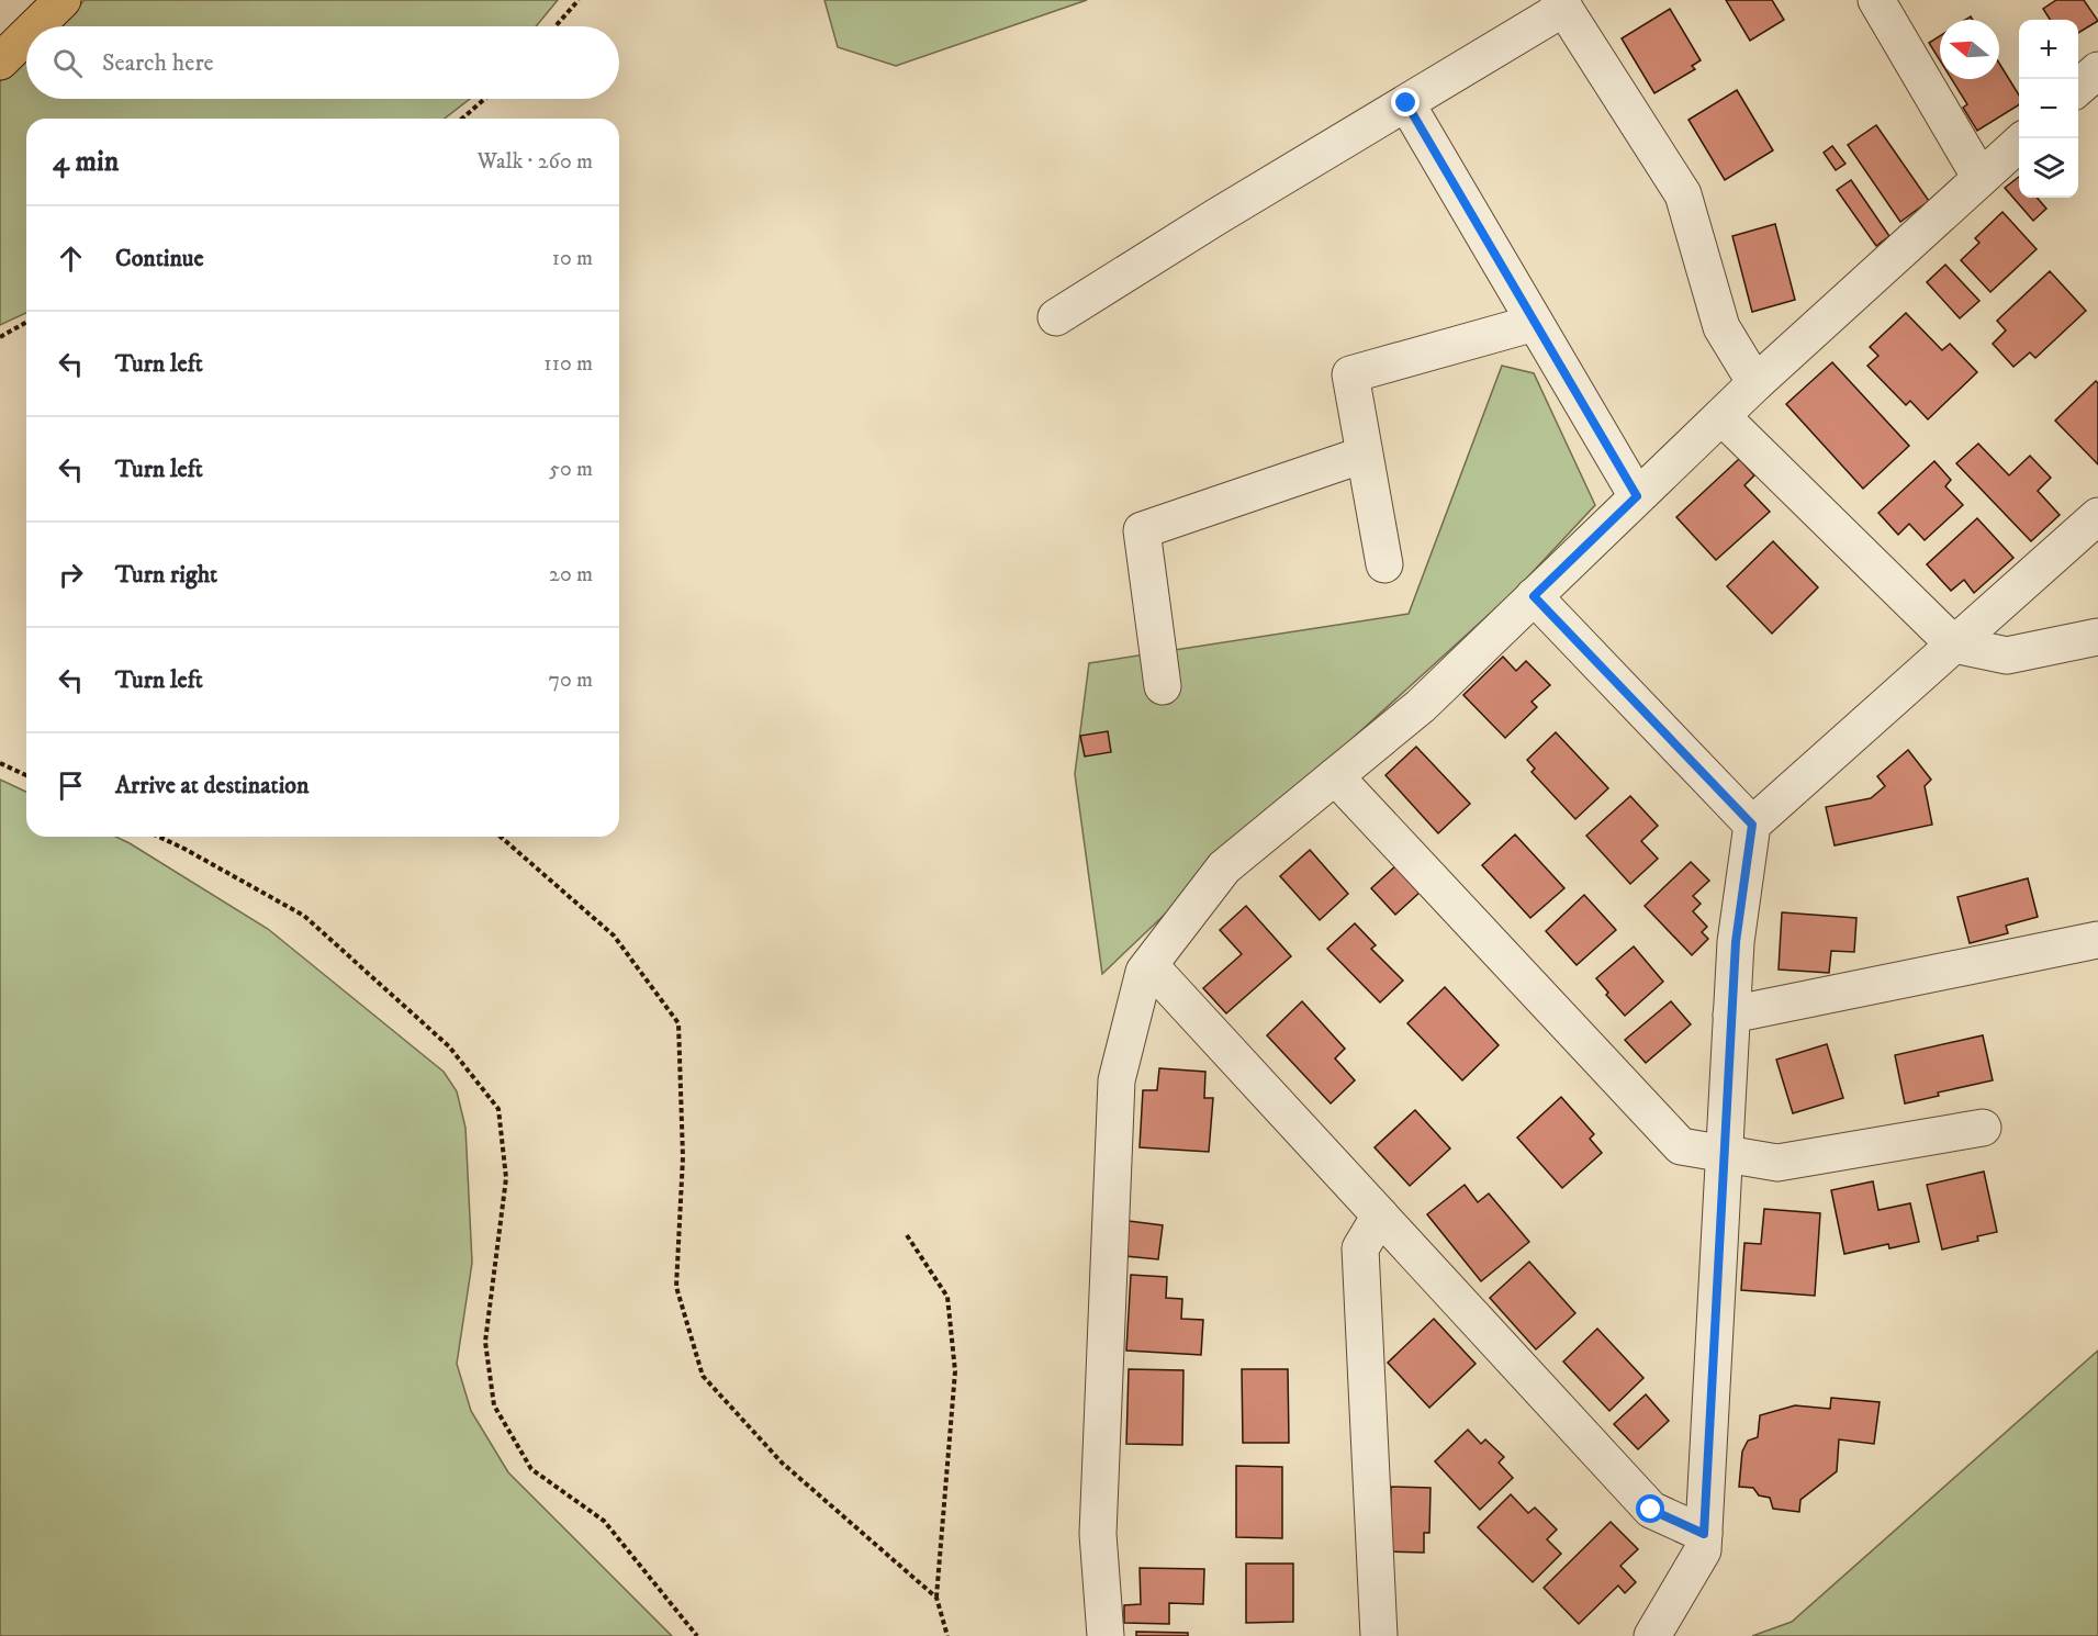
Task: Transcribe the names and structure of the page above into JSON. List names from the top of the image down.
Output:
{
  "north": "left",
  "page": {
    "map_buttons": ["+", "−"],
    "search": "Search here",
    "heading": ["4 min", "Walk · 260 m"],
    "list": [
      ["Continue", "10 m"],
      ["Turn left", "110 m"],
      ["Turn left", "50 m"],
      ["Turn right", "20 m"],
      ["Turn left", "70 m"],
      "Arrive at destination"
    ]
  }
}
